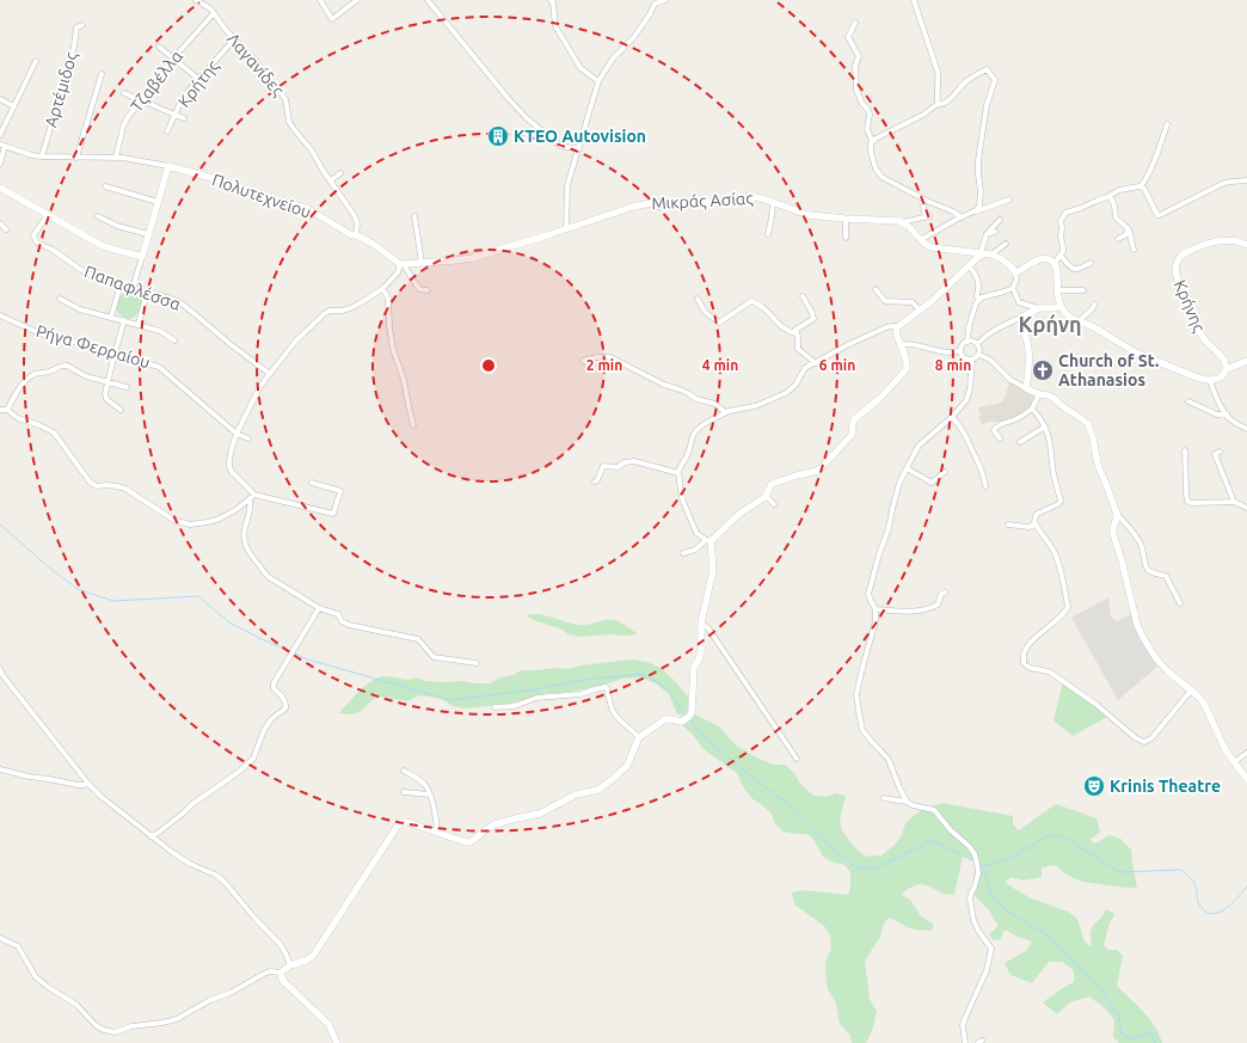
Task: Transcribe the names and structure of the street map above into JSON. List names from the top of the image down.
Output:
{
  "streets": {
    "street": [
      "Λαγανίδες",
      "Τζαβέλλα",
      "Κρήτης",
      "Αρτέμιδος",
      "Πολυτεχνείου",
      "Μικράς Ασίας",
      "Παπαφλέσσα",
      "Κρήνης",
      "Ρήγα Φερραίου"
    ]
  },
  "crossings": [
    ["Λαγανίδες", "Τζαβέλλα"],
    ["Λαγανίδες", "Κρήτης"],
    ["Λαγανίδες", "Πολυτεχνείου"],
    ["Τζαβέλλα", "Πολυτεχνείου"],
    ["Αρτέμιδος", "Πολυτεχνείου"]
  ],
  "districts": ["Κρήνη"],
  "places": {
    "building": ["KTEO Autovision"],
    "church": ["Church of St. Athanasios"],
    "theatre": ["Krinis Theatre"]
  },
  "rings": [
    "2 min",
    "4 min",
    "6 min",
    "8 min"
  ]
}
